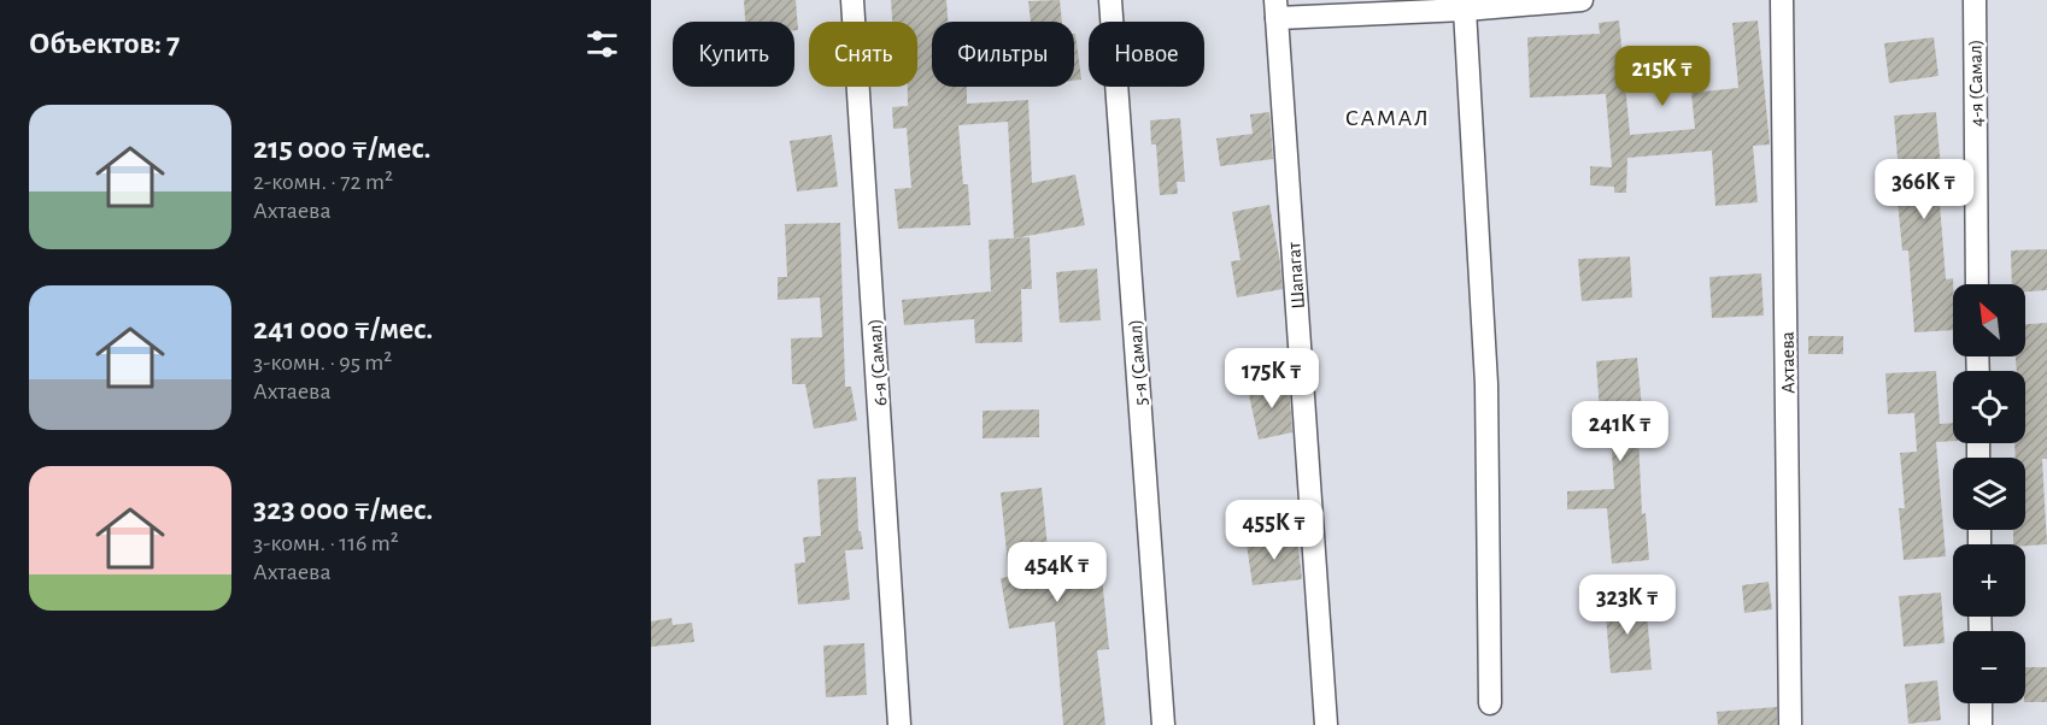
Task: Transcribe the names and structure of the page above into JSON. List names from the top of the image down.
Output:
{
  "streets": {
    "street": [
      "4-я (Самал)",
      "Шапагат",
      "6-я (Самал)",
      "5-я (Самал)",
      "Ахтаева"
    ]
  },
  "districts": ["САМАЛ"],
  "north": "top left",
  "page": {
    "heading": "Объектов: 7",
    "chip": [
      "Купить",
      "Снять",
      "Фильтры",
      "Новое"
    ],
    "price": [
      "215K ₸",
      "366K ₸",
      "175K ₸",
      "241K ₸",
      "455K ₸",
      "454K ₸",
      "323K ₸"
    ],
    "list": [
      {
        "name": "215 000 ₸/мес.",
        "note": "2-комн. · 72 m² · Ахтаева"
      },
      {
        "name": "241 000 ₸/мес.",
        "note": "3-комн. · 95 m² · Ахтаева"
      },
      {
        "name": "323 000 ₸/мес.",
        "note": "3-комн. · 116 m² · Ахтаева"
      }
    ],
    "map_buttons": ["+", "−"]
  }
}
